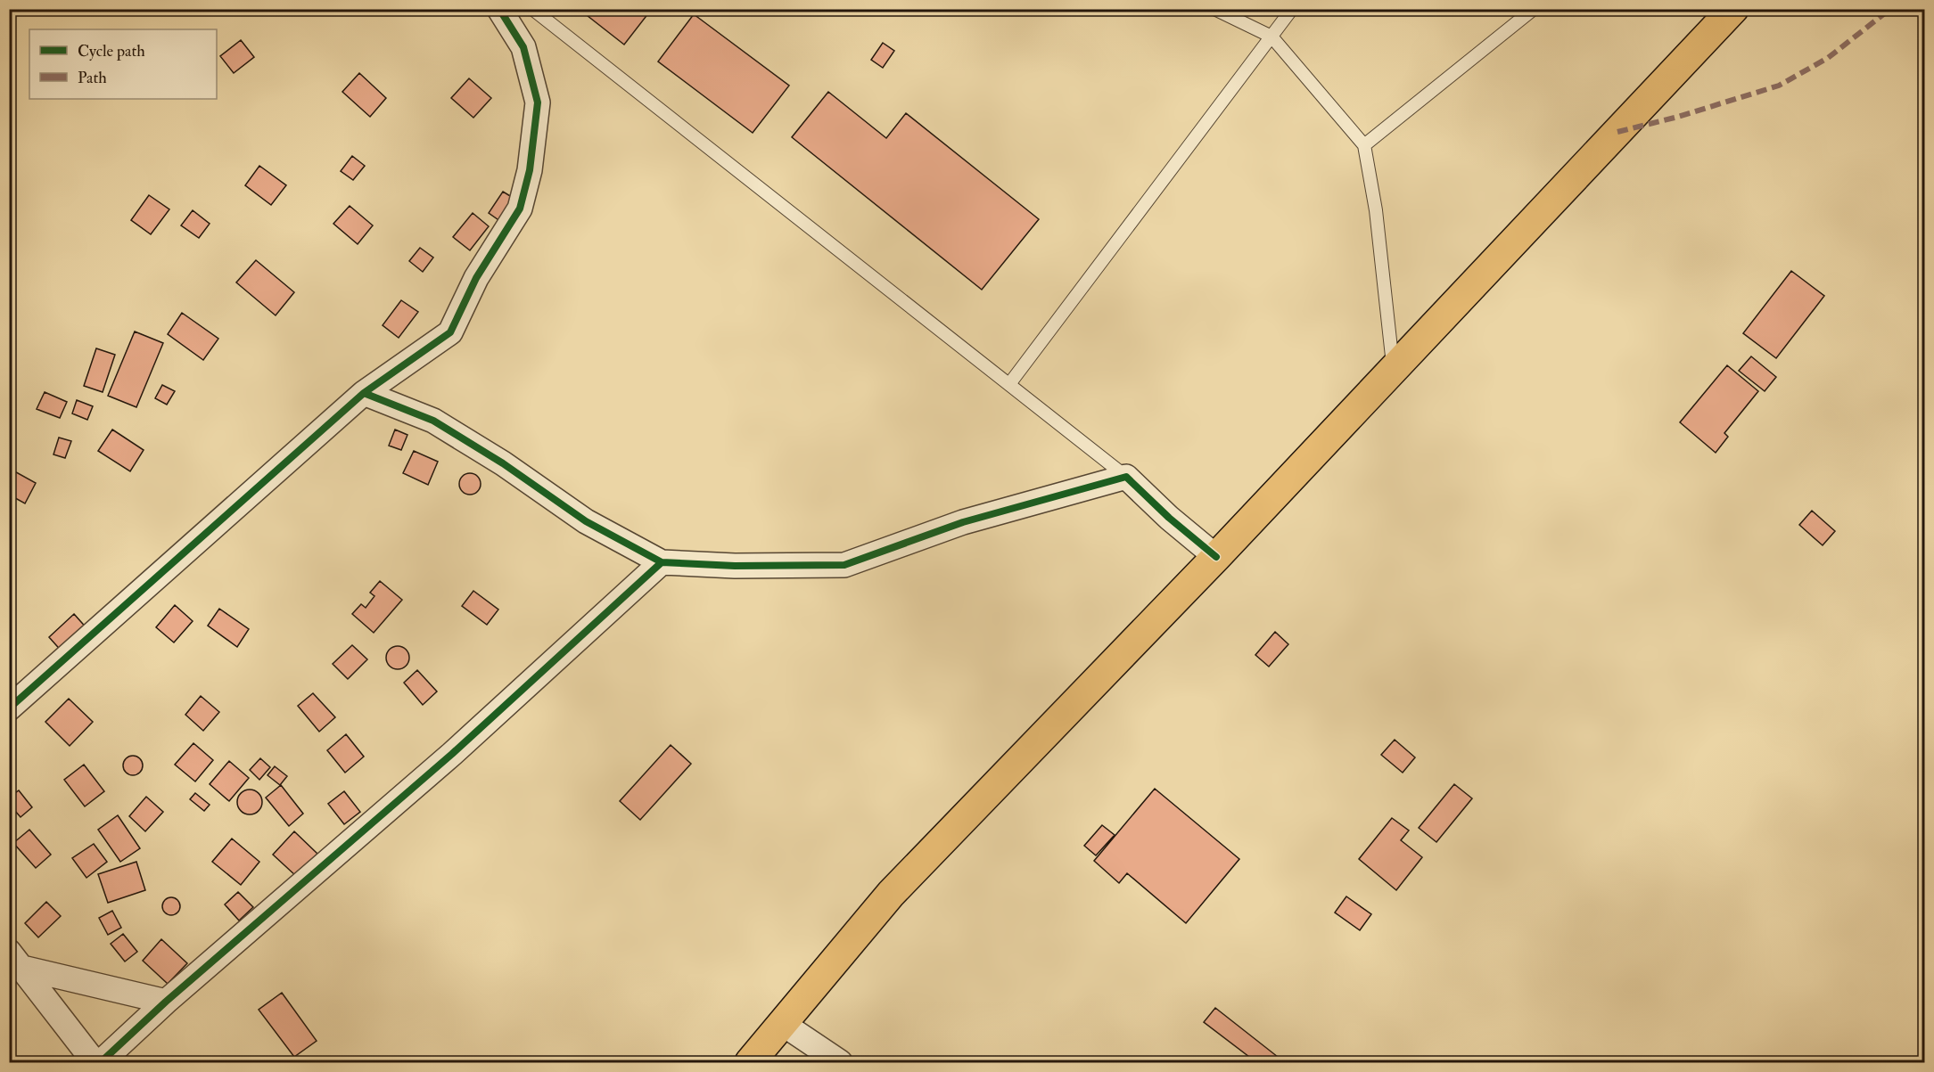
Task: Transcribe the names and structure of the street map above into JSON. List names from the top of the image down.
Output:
{
  "legend": ["Cycle path", "Path"]
}
